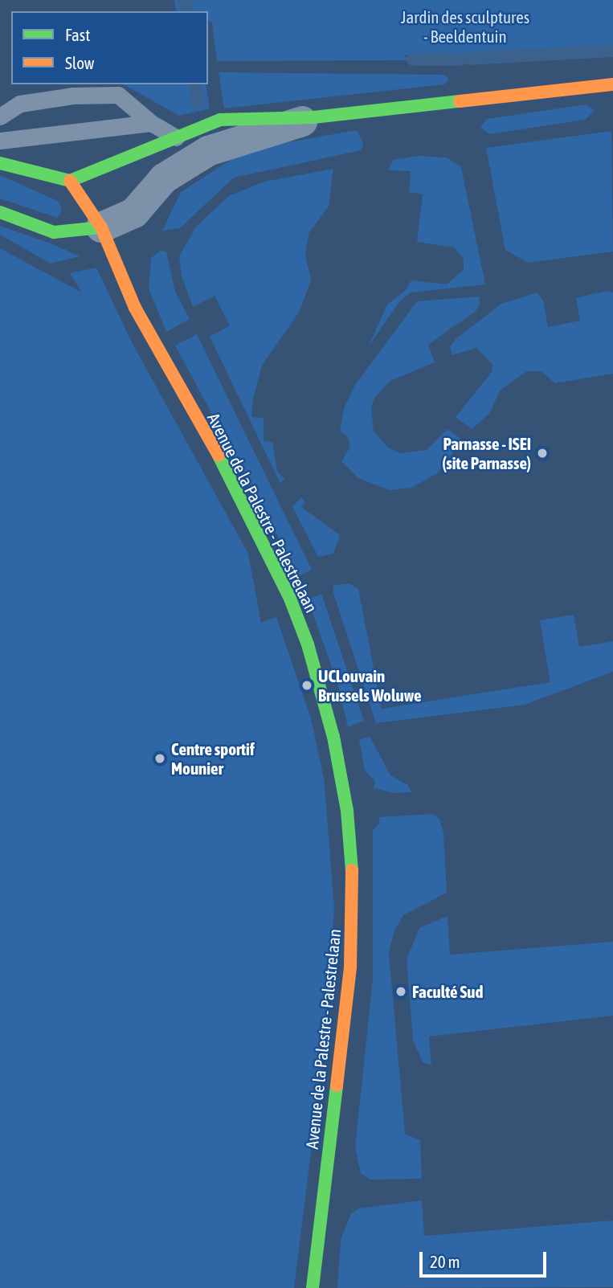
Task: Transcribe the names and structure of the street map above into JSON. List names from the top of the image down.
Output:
{
  "streets": {
    "street": ["Avenue de la Palestre - Palestrelaan"]
  },
  "parks": ["Jardin des sculptures - Beeldentuin"],
  "places": [
    "Parnasse - ISEI (site Parnasse)",
    "UCLouvain Brussels Woluwe",
    "Centre sportif Mounier",
    "Faculté Sud"
  ],
  "legend": ["Fast", "Slow"],
  "scale_bar": "20 m"
}
